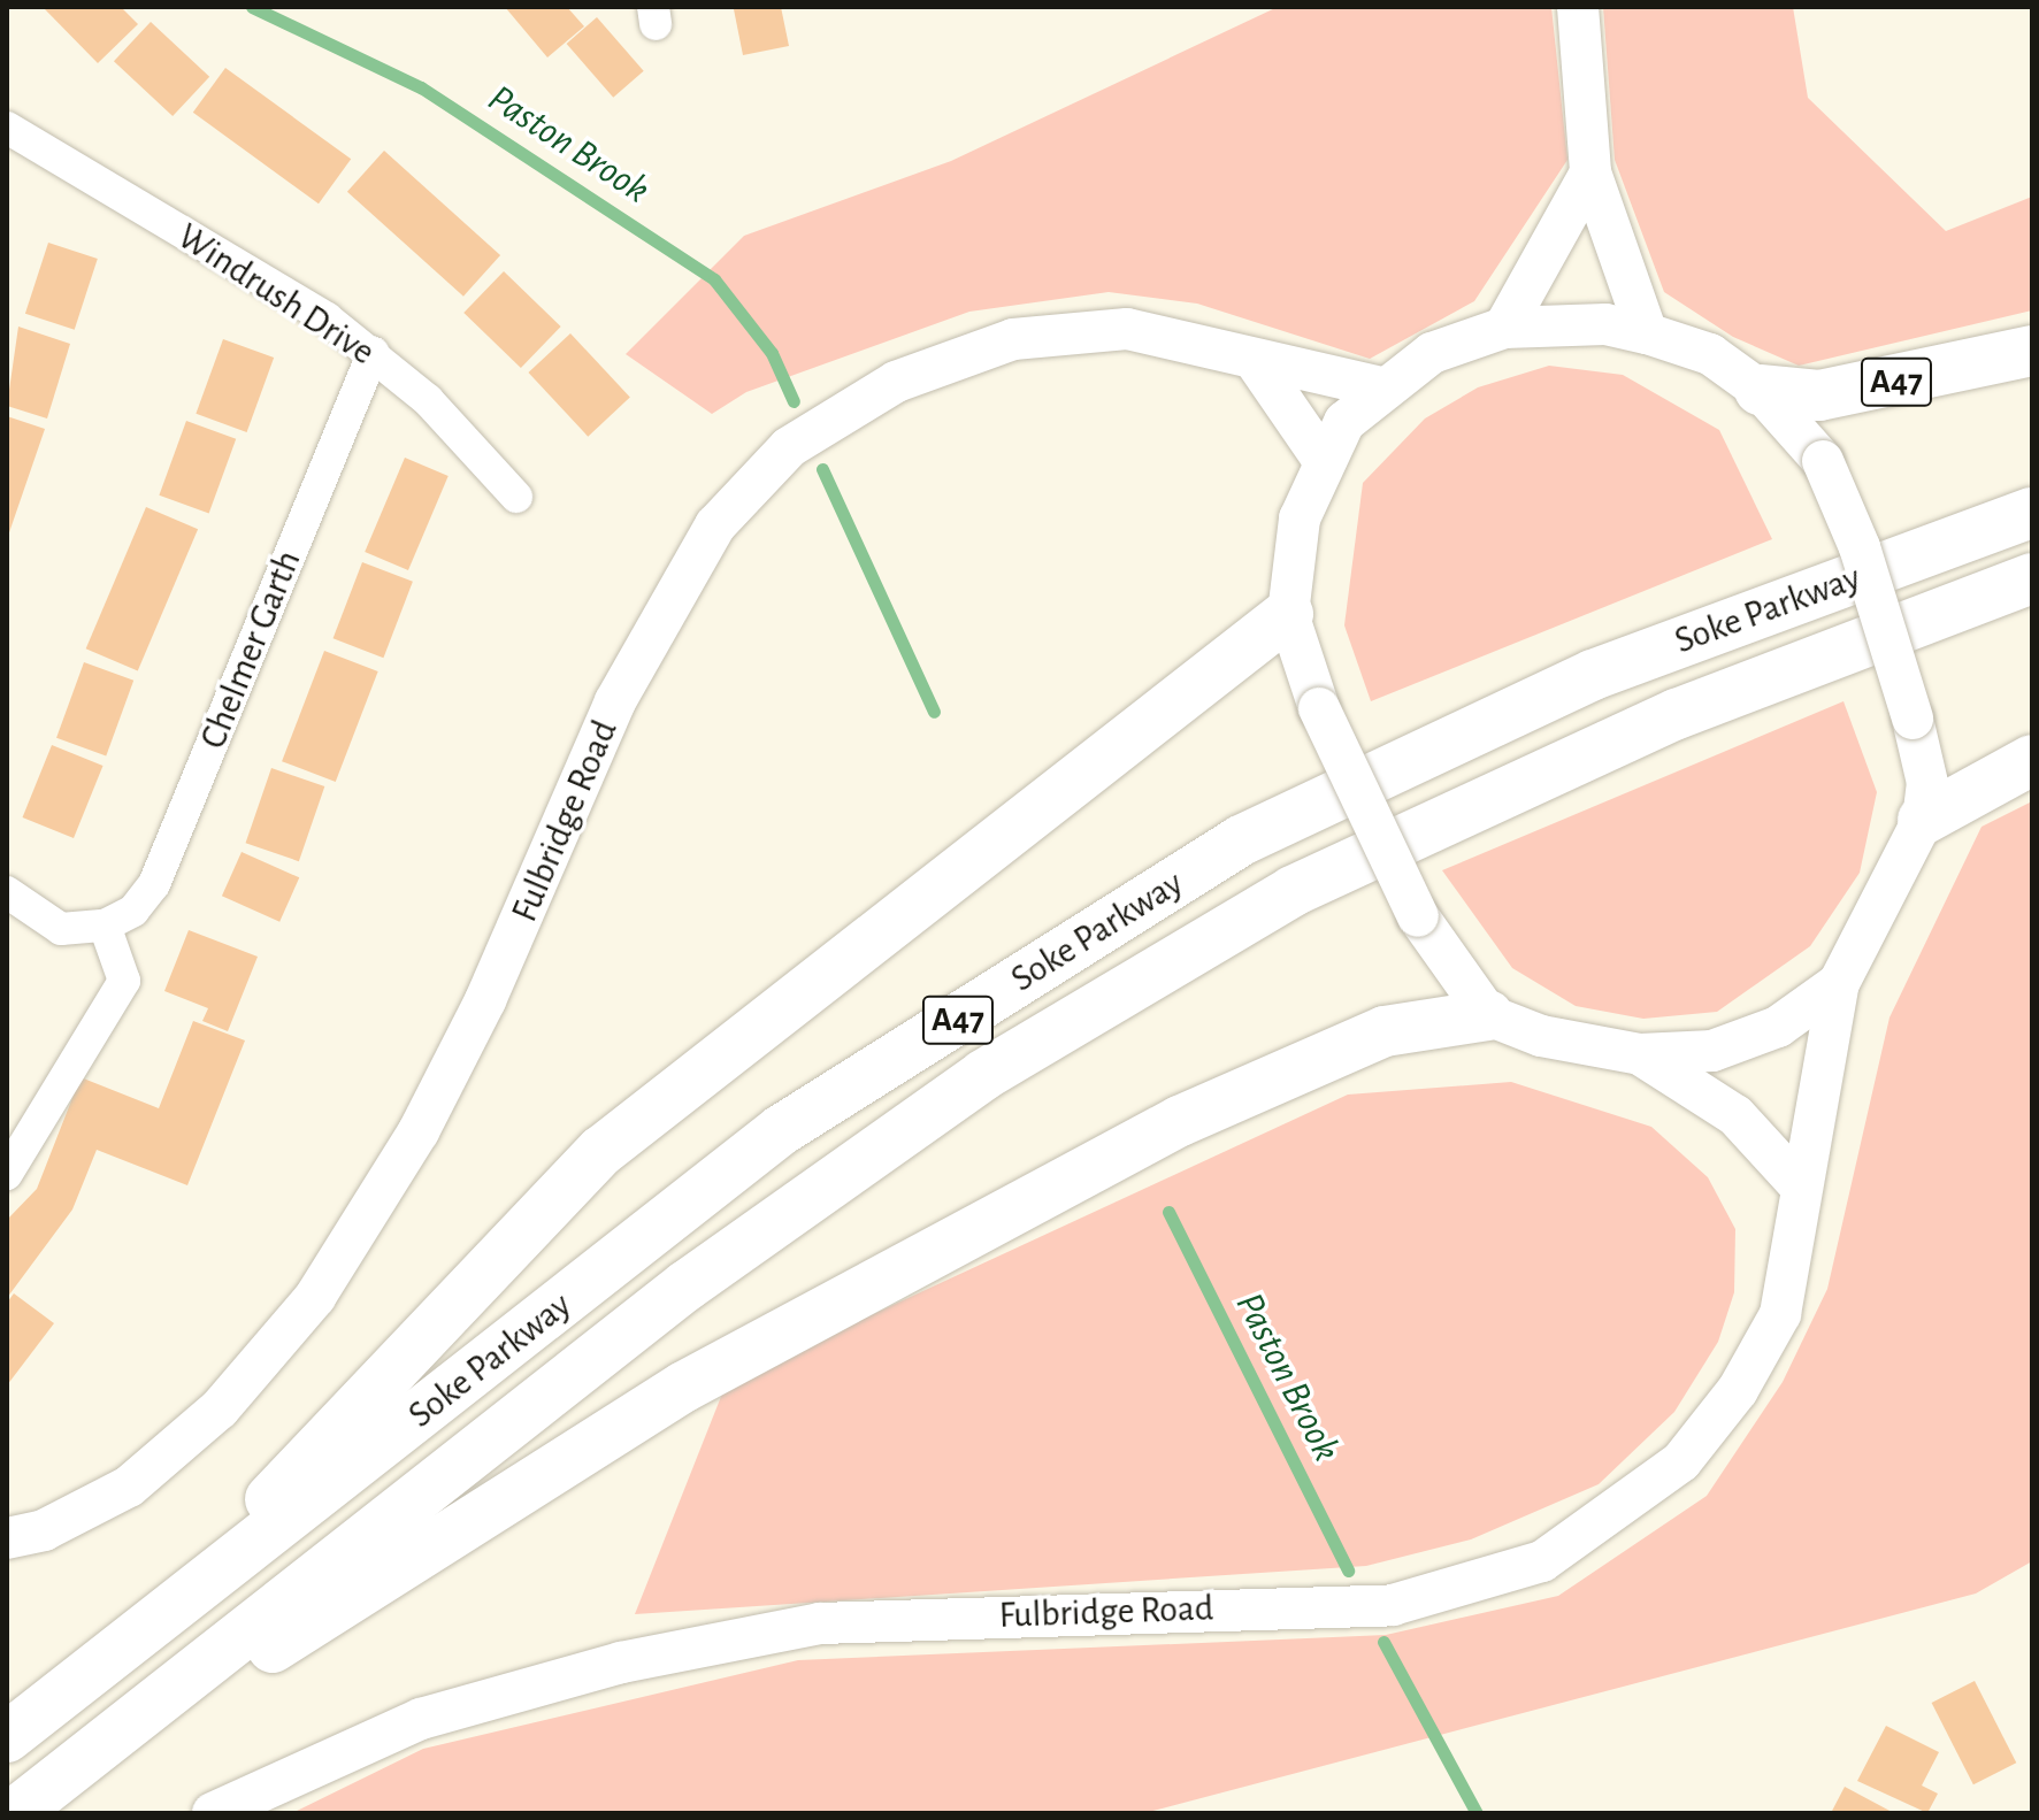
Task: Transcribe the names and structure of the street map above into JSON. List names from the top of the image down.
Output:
{
  "streets": {
    "highway": ["A47", "Soke Parkway"],
    "street": ["Windrush Drive", "Chelmer Garth", "Fulbridge Road"]
  },
  "crossings": [
    ["Windrush Drive", "Chelmer Garth"],
    ["A47", "Soke Parkway"]
  ],
  "water": ["Paston Brook"]
}
